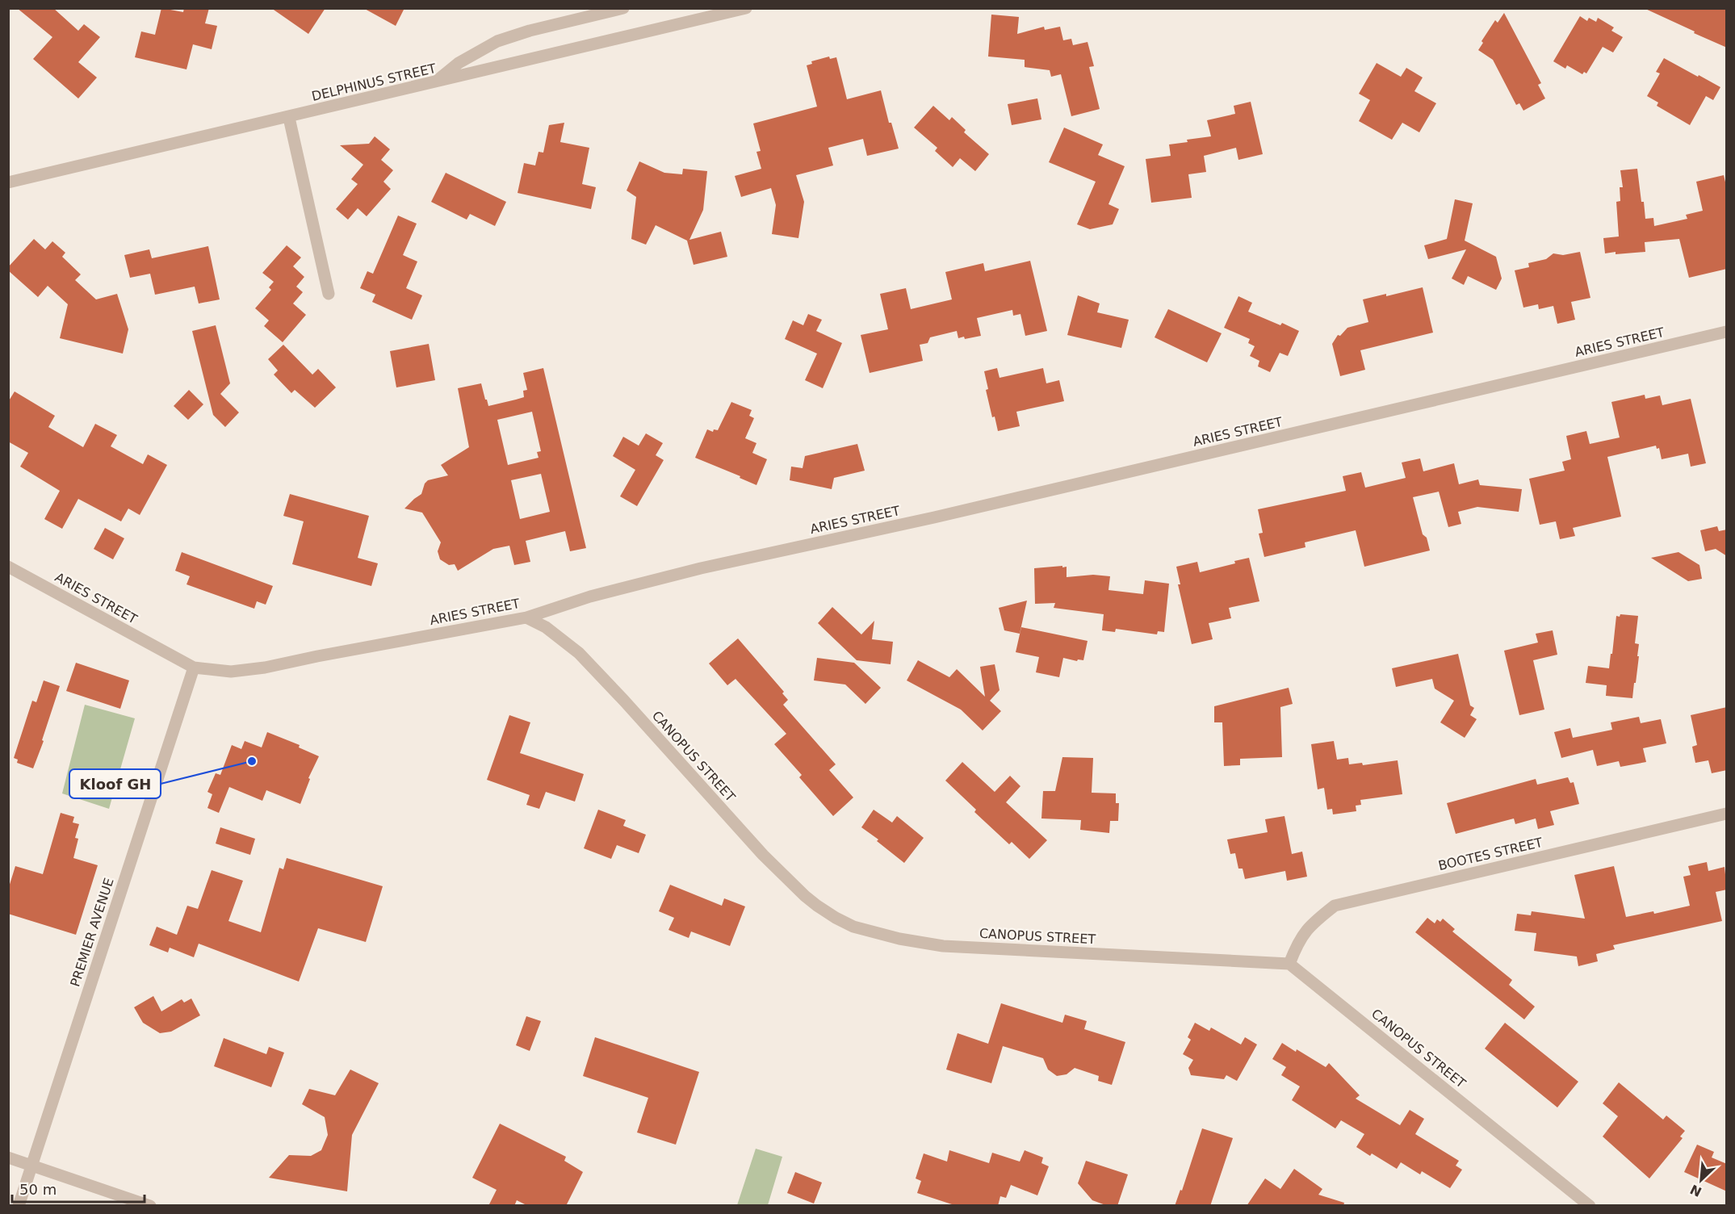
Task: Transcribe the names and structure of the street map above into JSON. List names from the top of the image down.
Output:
{
  "streets": {
    "street": [
      "DELPHINUS STREET",
      "ARIES STREET",
      "CANOPUS STREET",
      "BOOTES STREET",
      "PREMIER AVENUE"
    ]
  },
  "crossings": [
    ["ARIES STREET", "CANOPUS STREET"],
    ["ARIES STREET", "PREMIER AVENUE"],
    ["CANOPUS STREET", "BOOTES STREET"]
  ],
  "places": ["Kloof GH"],
  "scale_bar": "50 m",
  "north": "bottom left"
}
